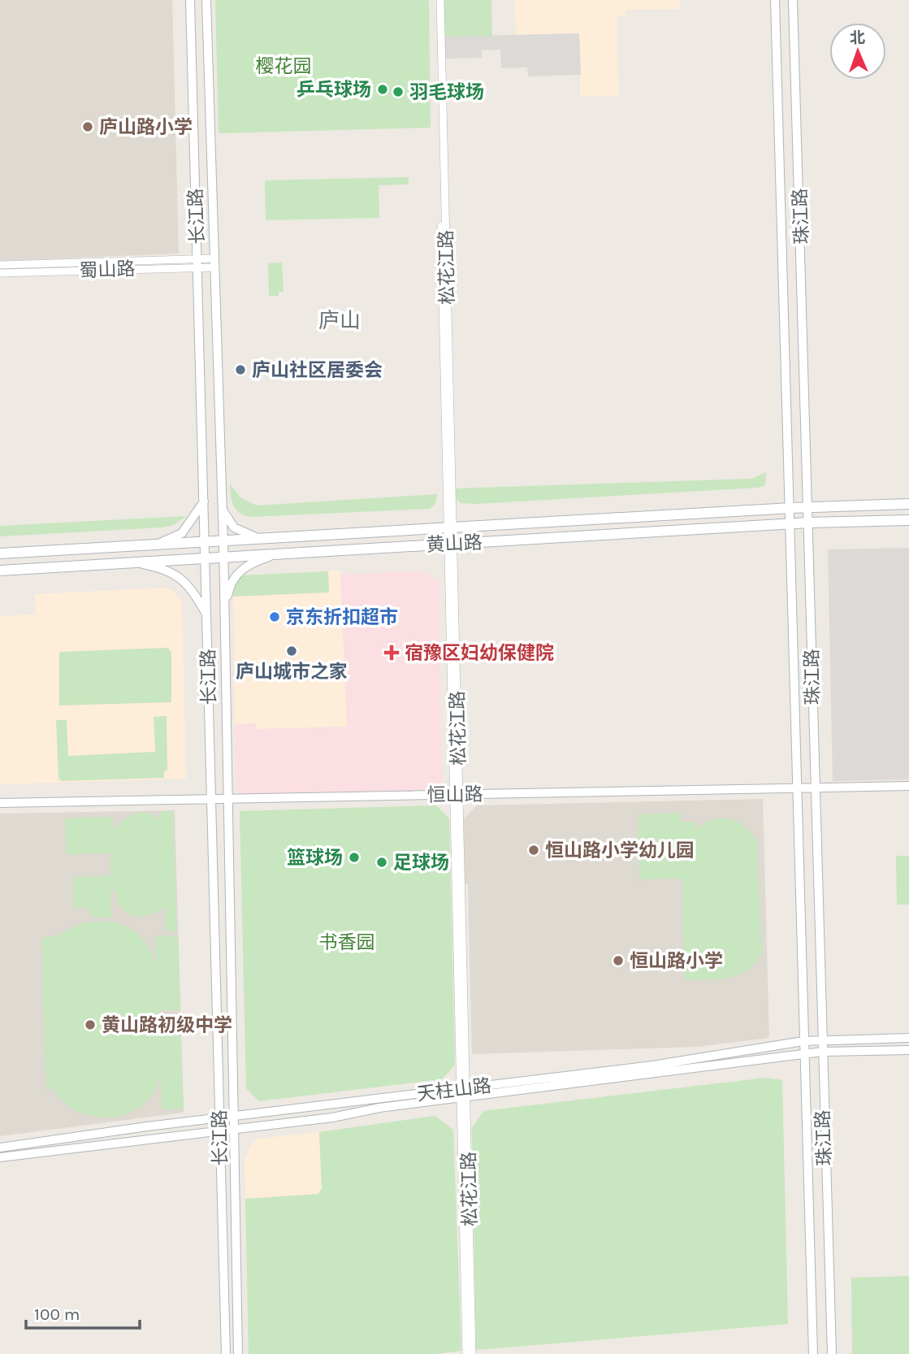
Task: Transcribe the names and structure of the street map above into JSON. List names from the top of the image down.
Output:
{
  "streets": {
    "main road": ["黄山路"],
    "street": [
      "长江路",
      "珠江路",
      "松花江路",
      "蜀山路",
      "恒山路",
      "天柱山路"
    ]
  },
  "crossings": [
    ["长江路", "蜀山路"],
    ["长江路", "黄山路"],
    ["长江路", "恒山路"],
    ["长江路", "天柱山路"],
    ["珠江路", "黄山路"],
    ["珠江路", "恒山路"],
    ["珠江路", "天柱山路"],
    ["松花江路", "黄山路"],
    ["松花江路", "恒山路"],
    ["松花江路", "天柱山路"]
  ],
  "districts": ["庐山"],
  "parks": ["樱花园", "书香园"],
  "places": {
    "other": [
      "乒乓球场",
      "羽毛球场",
      "庐山路小学",
      "庐山社区居委会",
      "京东折扣超市",
      "庐山城市之家",
      "恒山路小学幼儿园",
      "篮球场",
      "足球场",
      "恒山路小学",
      "黄山路初级中学"
    ],
    "health": ["宿豫区妇幼保健院"]
  },
  "scale_bar": "100 m",
  "north": "top"
}
